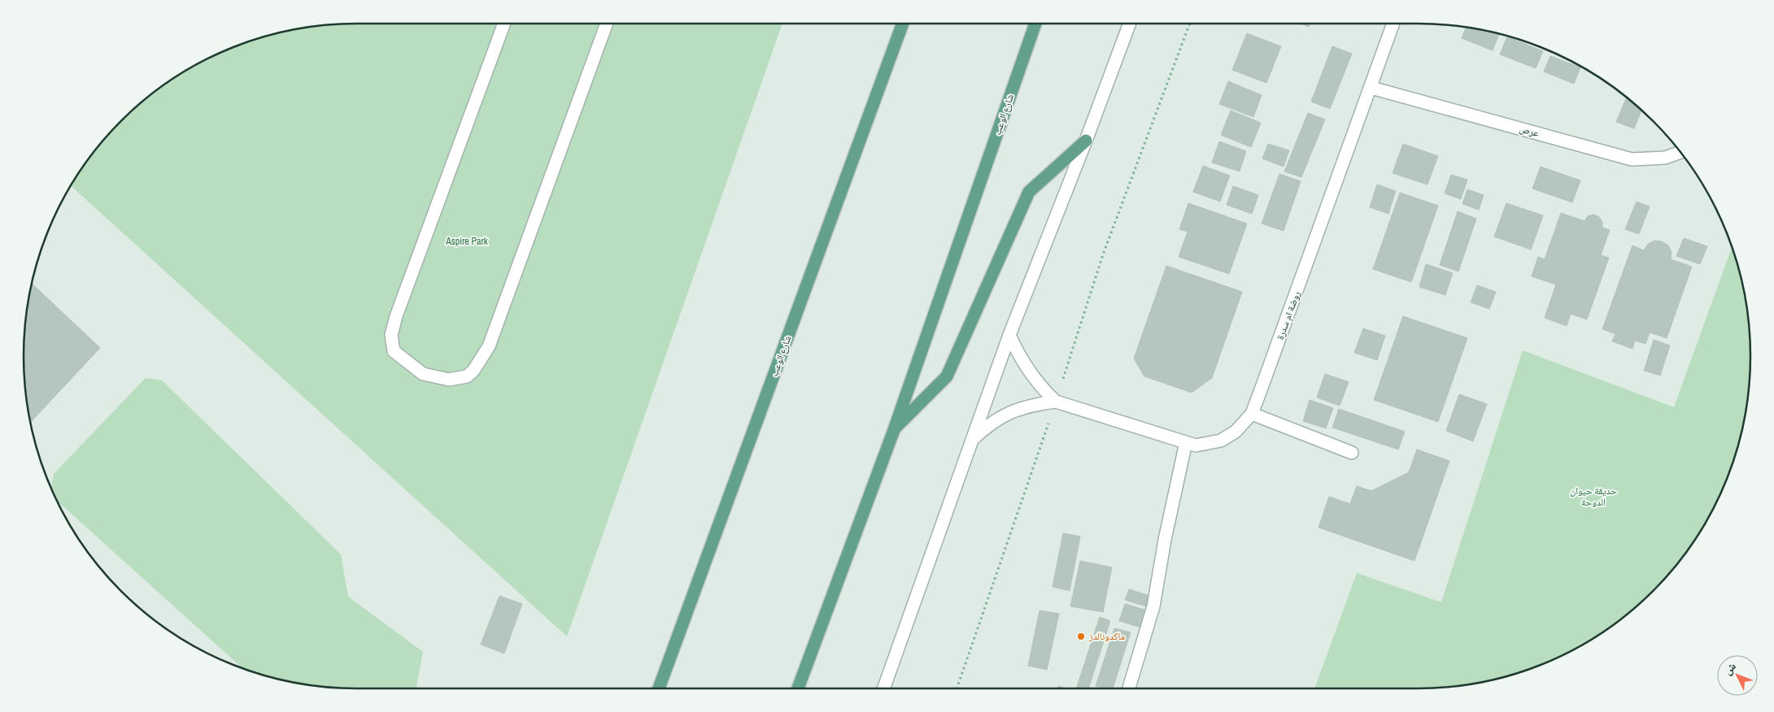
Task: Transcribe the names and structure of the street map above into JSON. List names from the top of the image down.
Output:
{
  "streets": {
    "main road": ["شارع الوعب"],
    "street": ["عرص", "روضة ام سدرة"]
  },
  "crossings": [
    ["عرص", "روضة ام سدرة"]
  ],
  "parks": ["Aspire Park", "حديقة حيوان الدوحة"],
  "places": ["ماكدونالدز"],
  "north": "top left"
}
